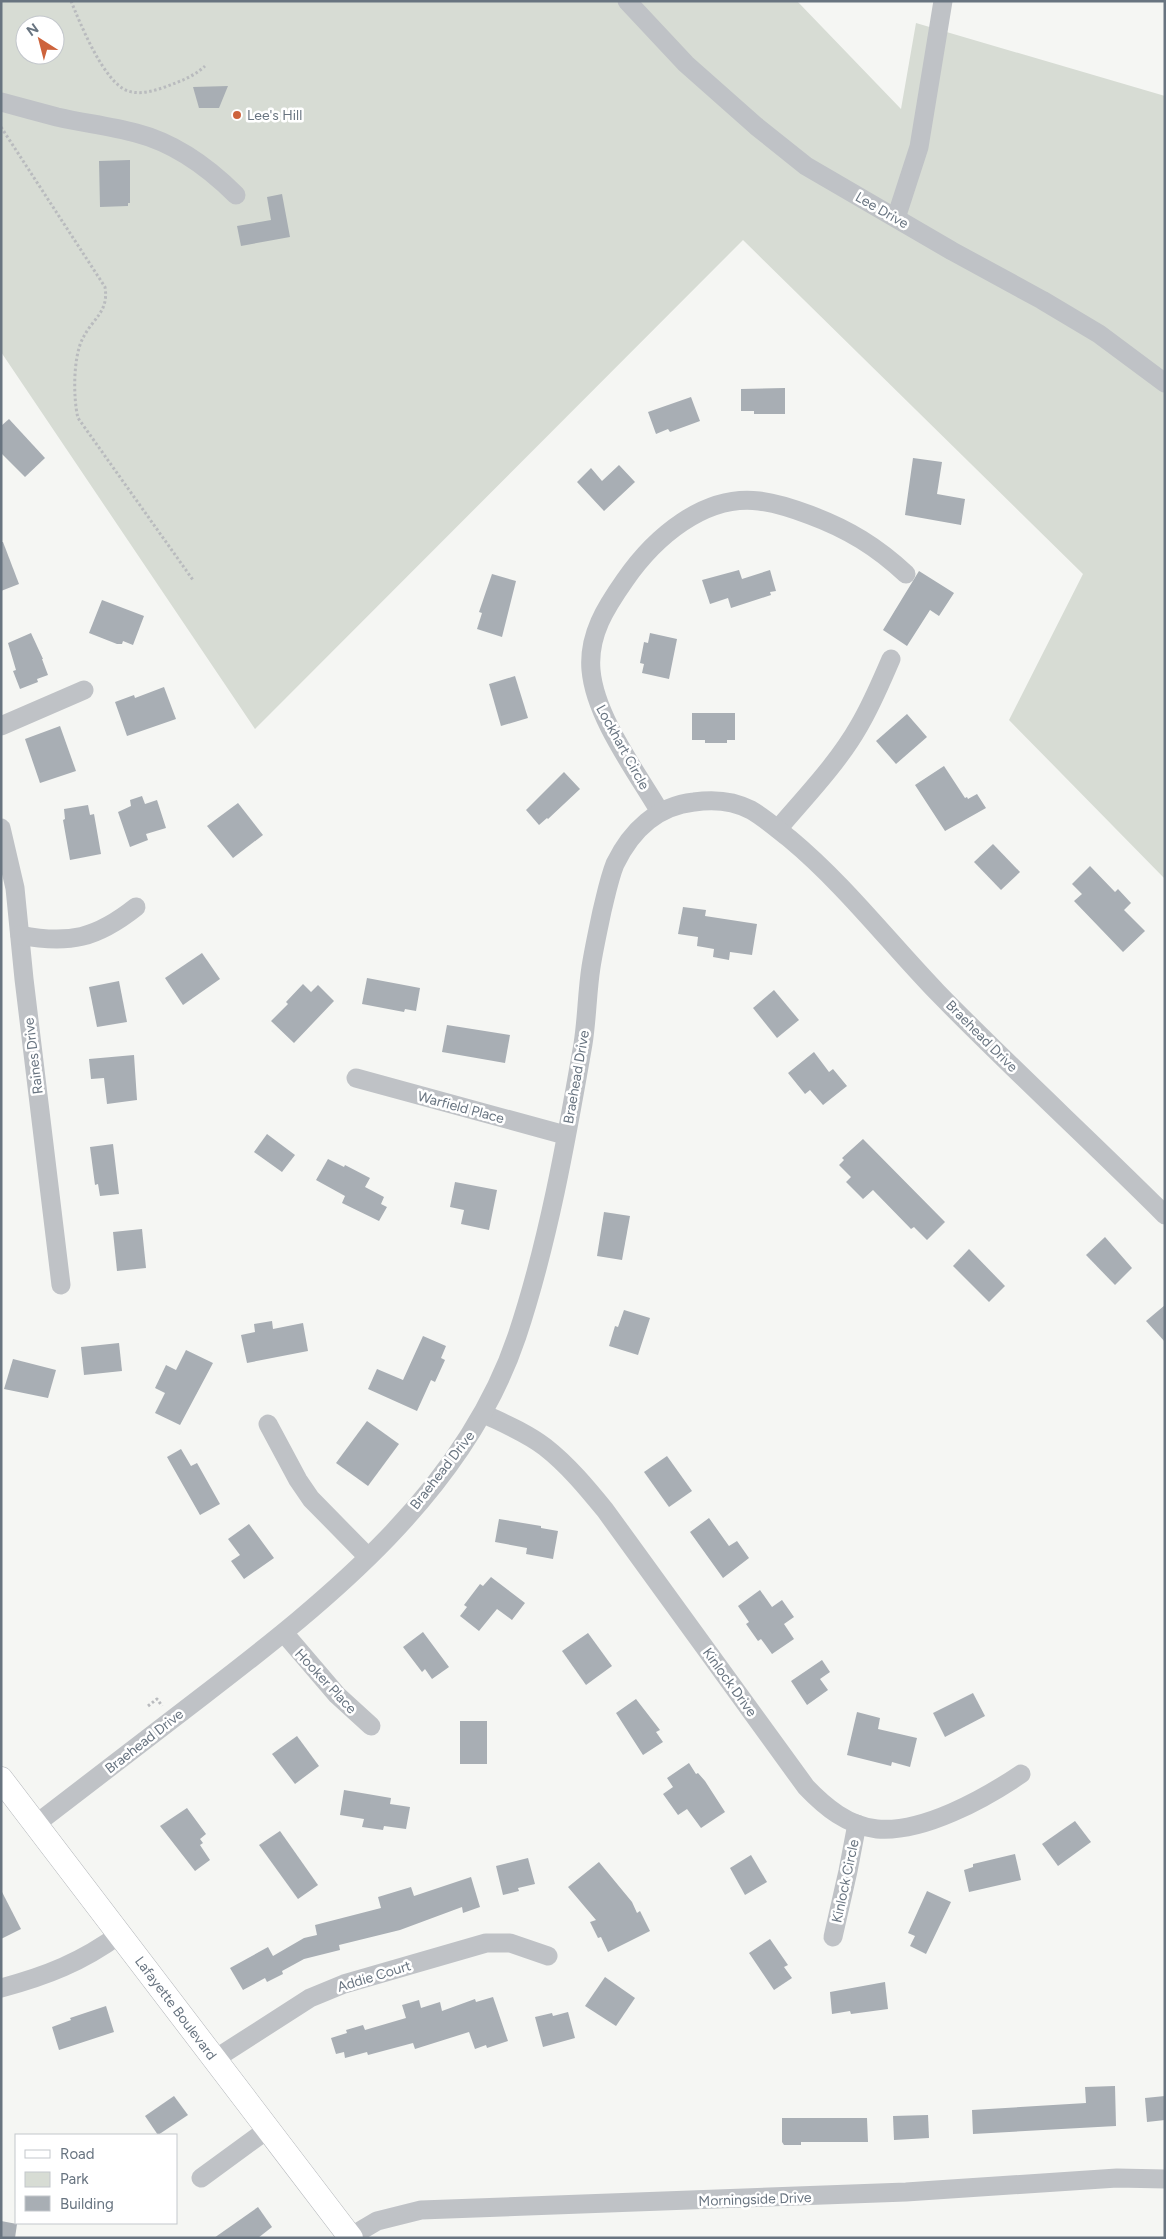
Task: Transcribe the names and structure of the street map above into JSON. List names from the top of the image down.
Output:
{
  "streets": {
    "main road": ["Lafayette Boulevard"],
    "street": [
      "Lee Drive",
      "Lockhart Circle",
      "Braehead Drive",
      "Raines Drive",
      "Warfield Place",
      "Hooker Place",
      "Kinlock Drive",
      "Kinlock Circle",
      "Addie Court",
      "Morningside Drive"
    ]
  },
  "crossings": [
    ["Lockhart Circle", "Braehead Drive"],
    ["Braehead Drive", "Warfield Place"],
    ["Braehead Drive", "Hooker Place"],
    ["Braehead Drive", "Kinlock Drive"],
    ["Braehead Drive", "Lafayette Boulevard"],
    ["Kinlock Drive", "Kinlock Circle"],
    ["Addie Court", "Lafayette Boulevard"],
    ["Lafayette Boulevard", "Morningside Drive"]
  ],
  "places": ["Lee's Hill"],
  "legend": ["Road", "Park", "Building"],
  "north": "top left"
}
